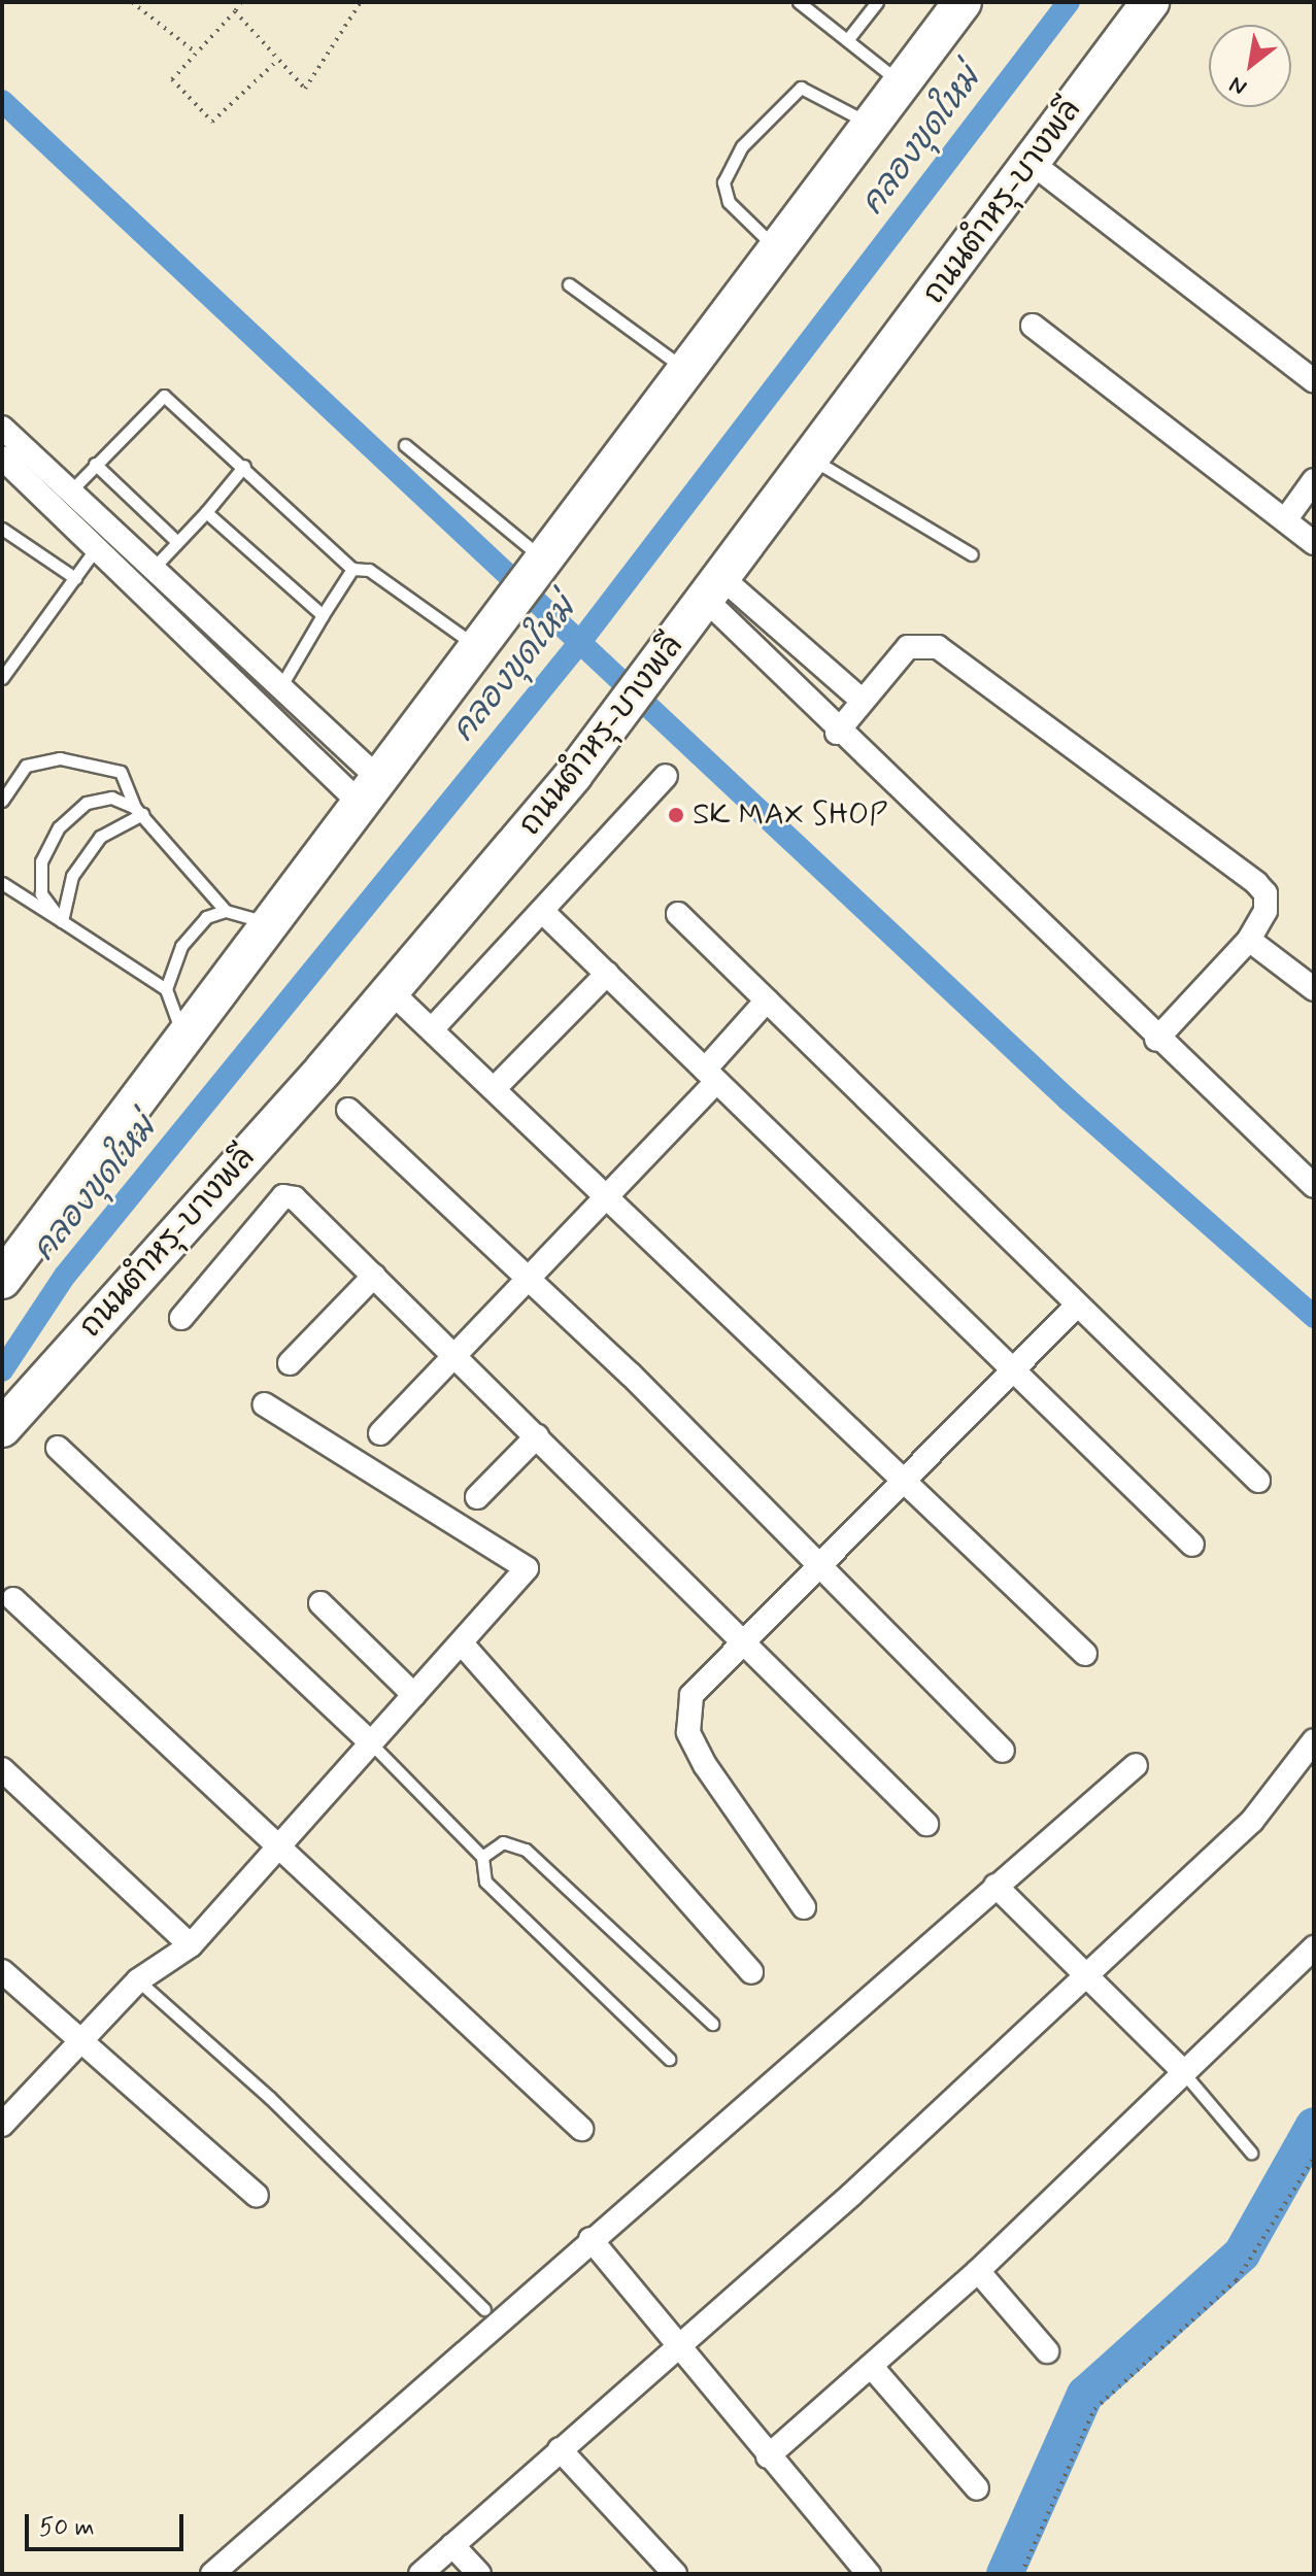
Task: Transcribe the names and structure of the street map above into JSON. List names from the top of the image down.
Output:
{
  "streets": {
    "main road": ["ถนนตำหรุ-บางพลี"]
  },
  "water": ["คลองขุดใหม่"],
  "places": ["SK MAX SHOP"],
  "scale_bar": "50 m",
  "north": "bottom left"
}
